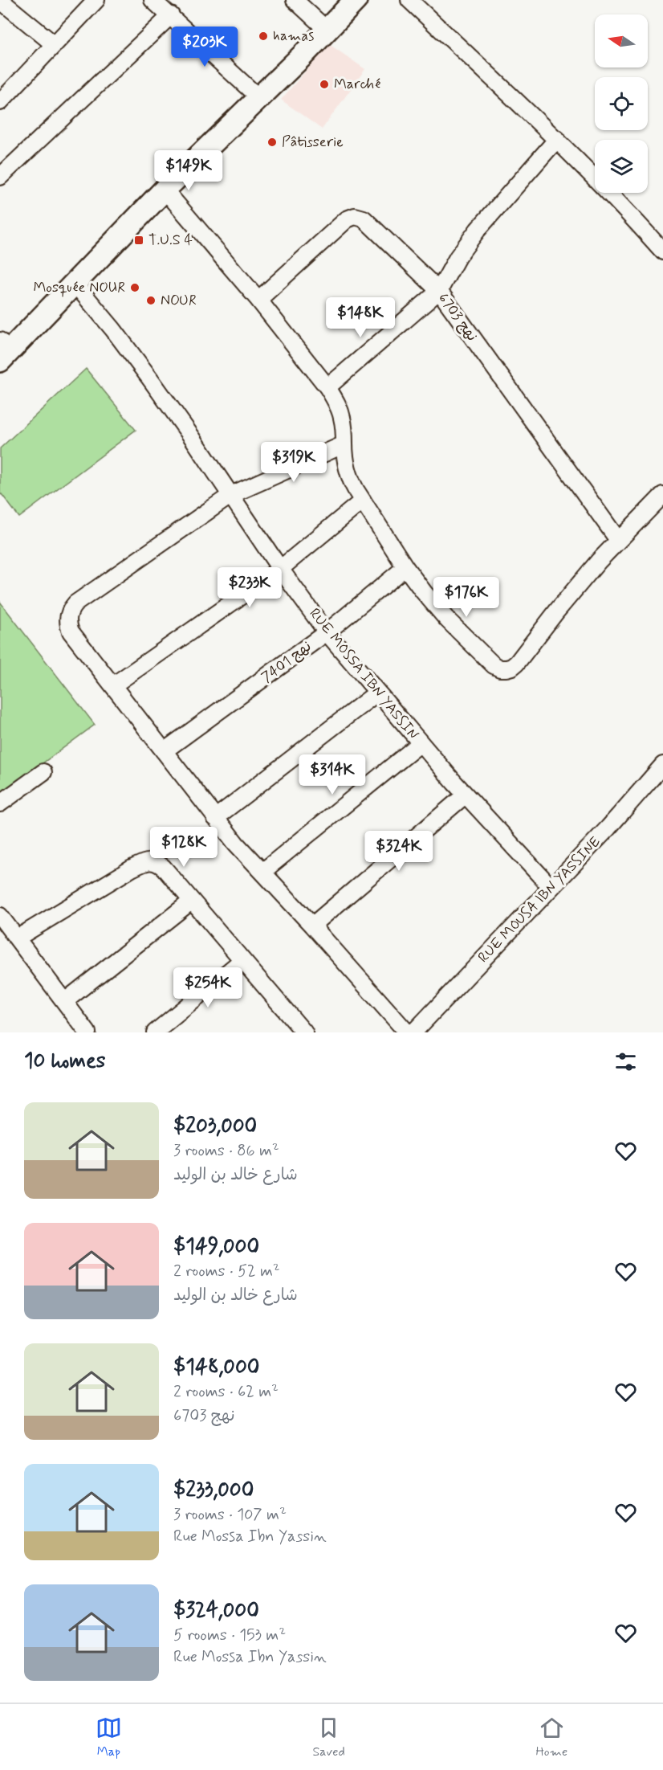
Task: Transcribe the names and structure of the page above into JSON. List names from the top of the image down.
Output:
{
  "streets": {
    "street": [
      "نهج 6703",
      "نهج 7401",
      "RUE MOSSA IBN YASSIN",
      "RUE MOUSA IBN YASSINE"
    ]
  },
  "crossings": [
    ["نهج 7401", "RUE MOSSA IBN YASSIN"],
    ["RUE MOSSA IBN YASSIN", "RUE MOUSA IBN YASSINE"]
  ],
  "places": {
    "other": [
      "hamas",
      "Marché",
      "Pâtisserie",
      "Mosquée NOUR",
      "NOUR"
    ],
    "transit": ["T.U.S 4"]
  },
  "north": "left",
  "page": {
    "price": [
      "$203K",
      "$149K",
      "$148K",
      "$319K",
      "$233K",
      "$176K",
      "$314K",
      "$128K",
      "$324K",
      "$254K"
    ],
    "heading": "10 homes",
    "list": [
      {
        "name": "$203,000",
        "note": "3 rooms · 86 m² · شارع خالد بن الوليد"
      },
      {
        "name": "$149,000",
        "note": "2 rooms · 52 m² · شارع خالد بن الوليد"
      },
      {
        "name": "$148,000",
        "note": "2 rooms · 62 m² · نهج 6703"
      },
      {
        "name": "$233,000",
        "note": "3 rooms · 107 m² · Rue Mossa Ibn Yassin"
      },
      {
        "name": "$324,000",
        "note": "5 rooms · 153 m² · Rue Mossa Ibn Yassin"
      }
    ],
    "tabs": ["Map", "Saved", "Home"]
  }
}
